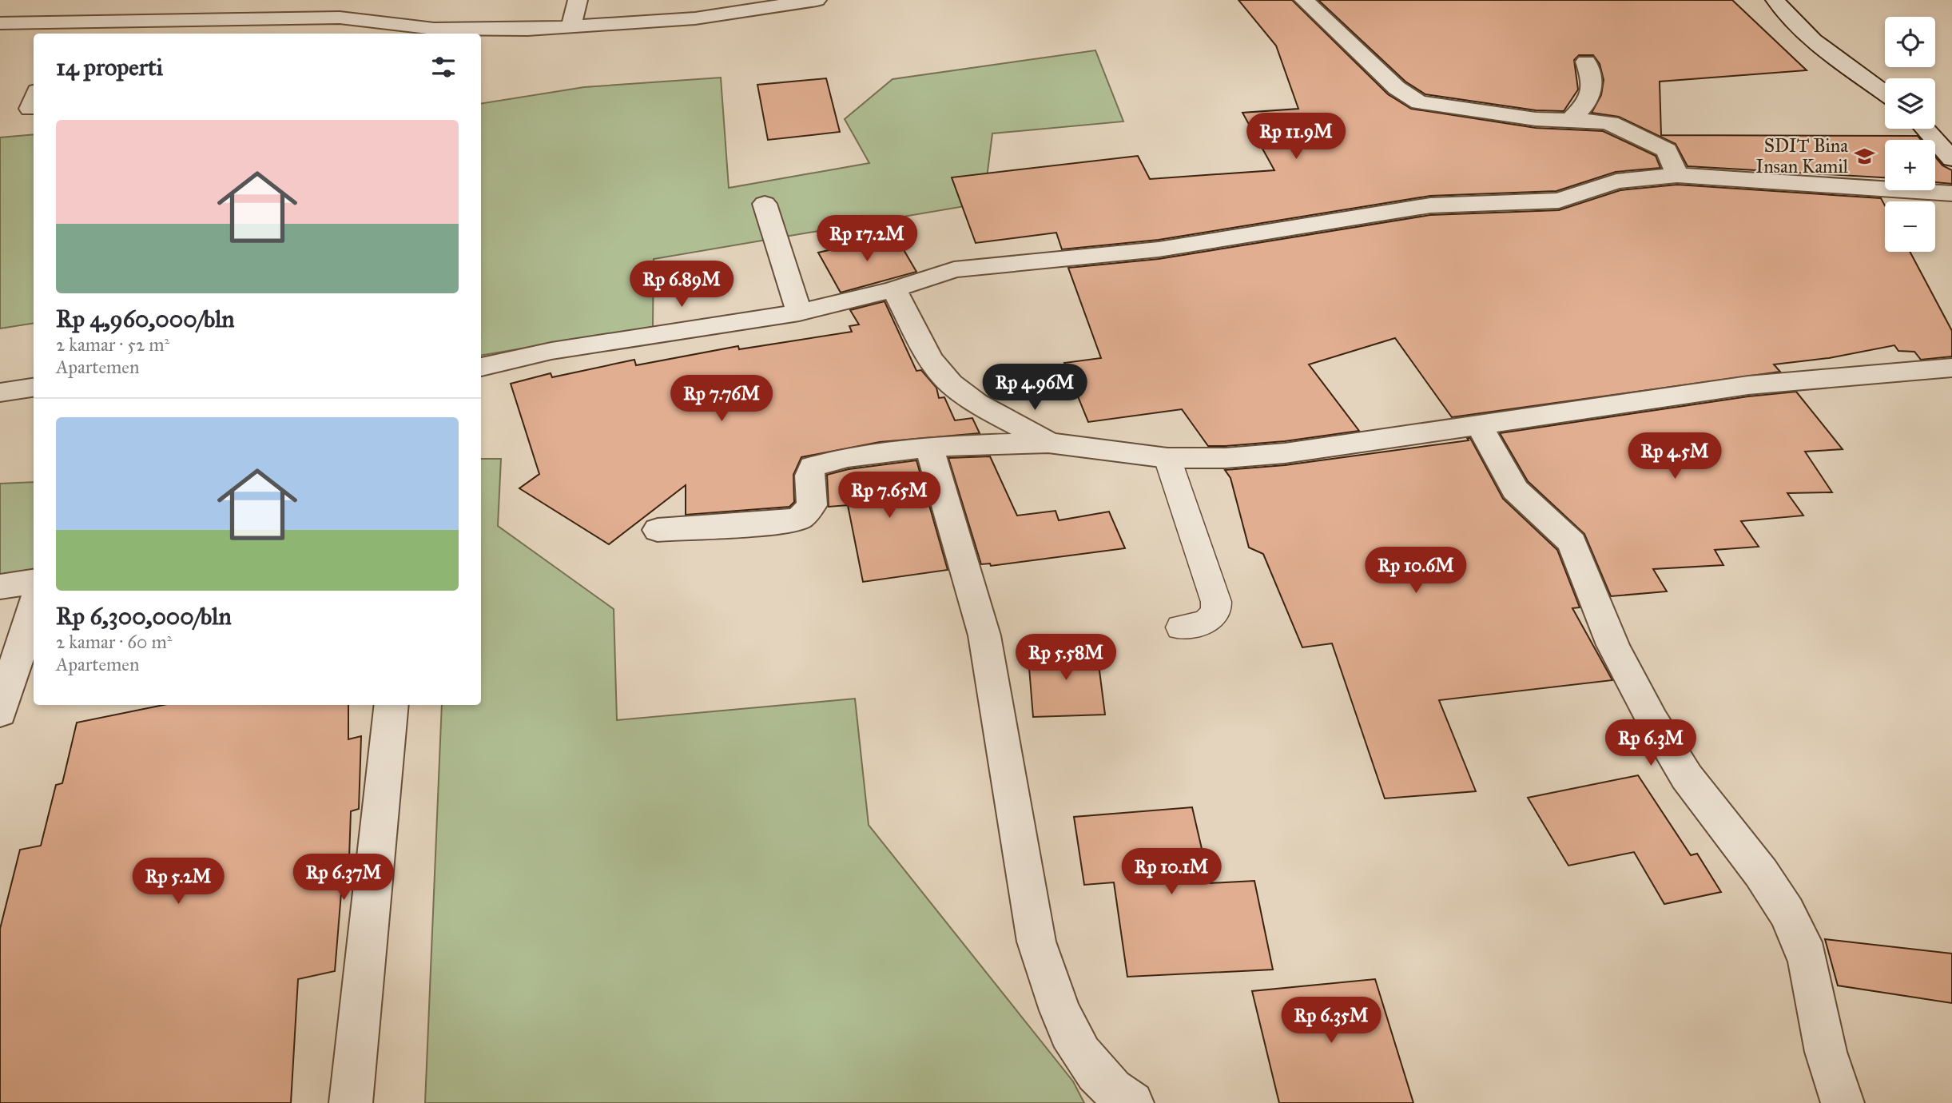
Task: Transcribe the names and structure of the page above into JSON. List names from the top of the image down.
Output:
{
  "places": {
    "school or university": ["SDIT Bina Insan Kamil"]
  },
  "page": {
    "map_buttons": ["+", "−"],
    "heading": "14 properti",
    "list": [
      {
        "name": "Rp 4,960,000/bln",
        "note": "2 kamar · 52 m² · Apartemen"
      },
      {
        "name": "Rp 6,300,000/bln",
        "note": "2 kamar · 60 m² · Apartemen"
      }
    ],
    "price": [
      "Rp 11.9M",
      "Rp 17.2M",
      "Rp 6.89M",
      "Rp 4.96M",
      "Rp 7.76M",
      "Rp 4.5M",
      "Rp 7.65M",
      "Rp 10.6M",
      "Rp 5.58M",
      "Rp 6.3M",
      "Rp 10.1M",
      "Rp 6.37M",
      "Rp 5.2M",
      "Rp 6.35M"
    ]
  }
}
